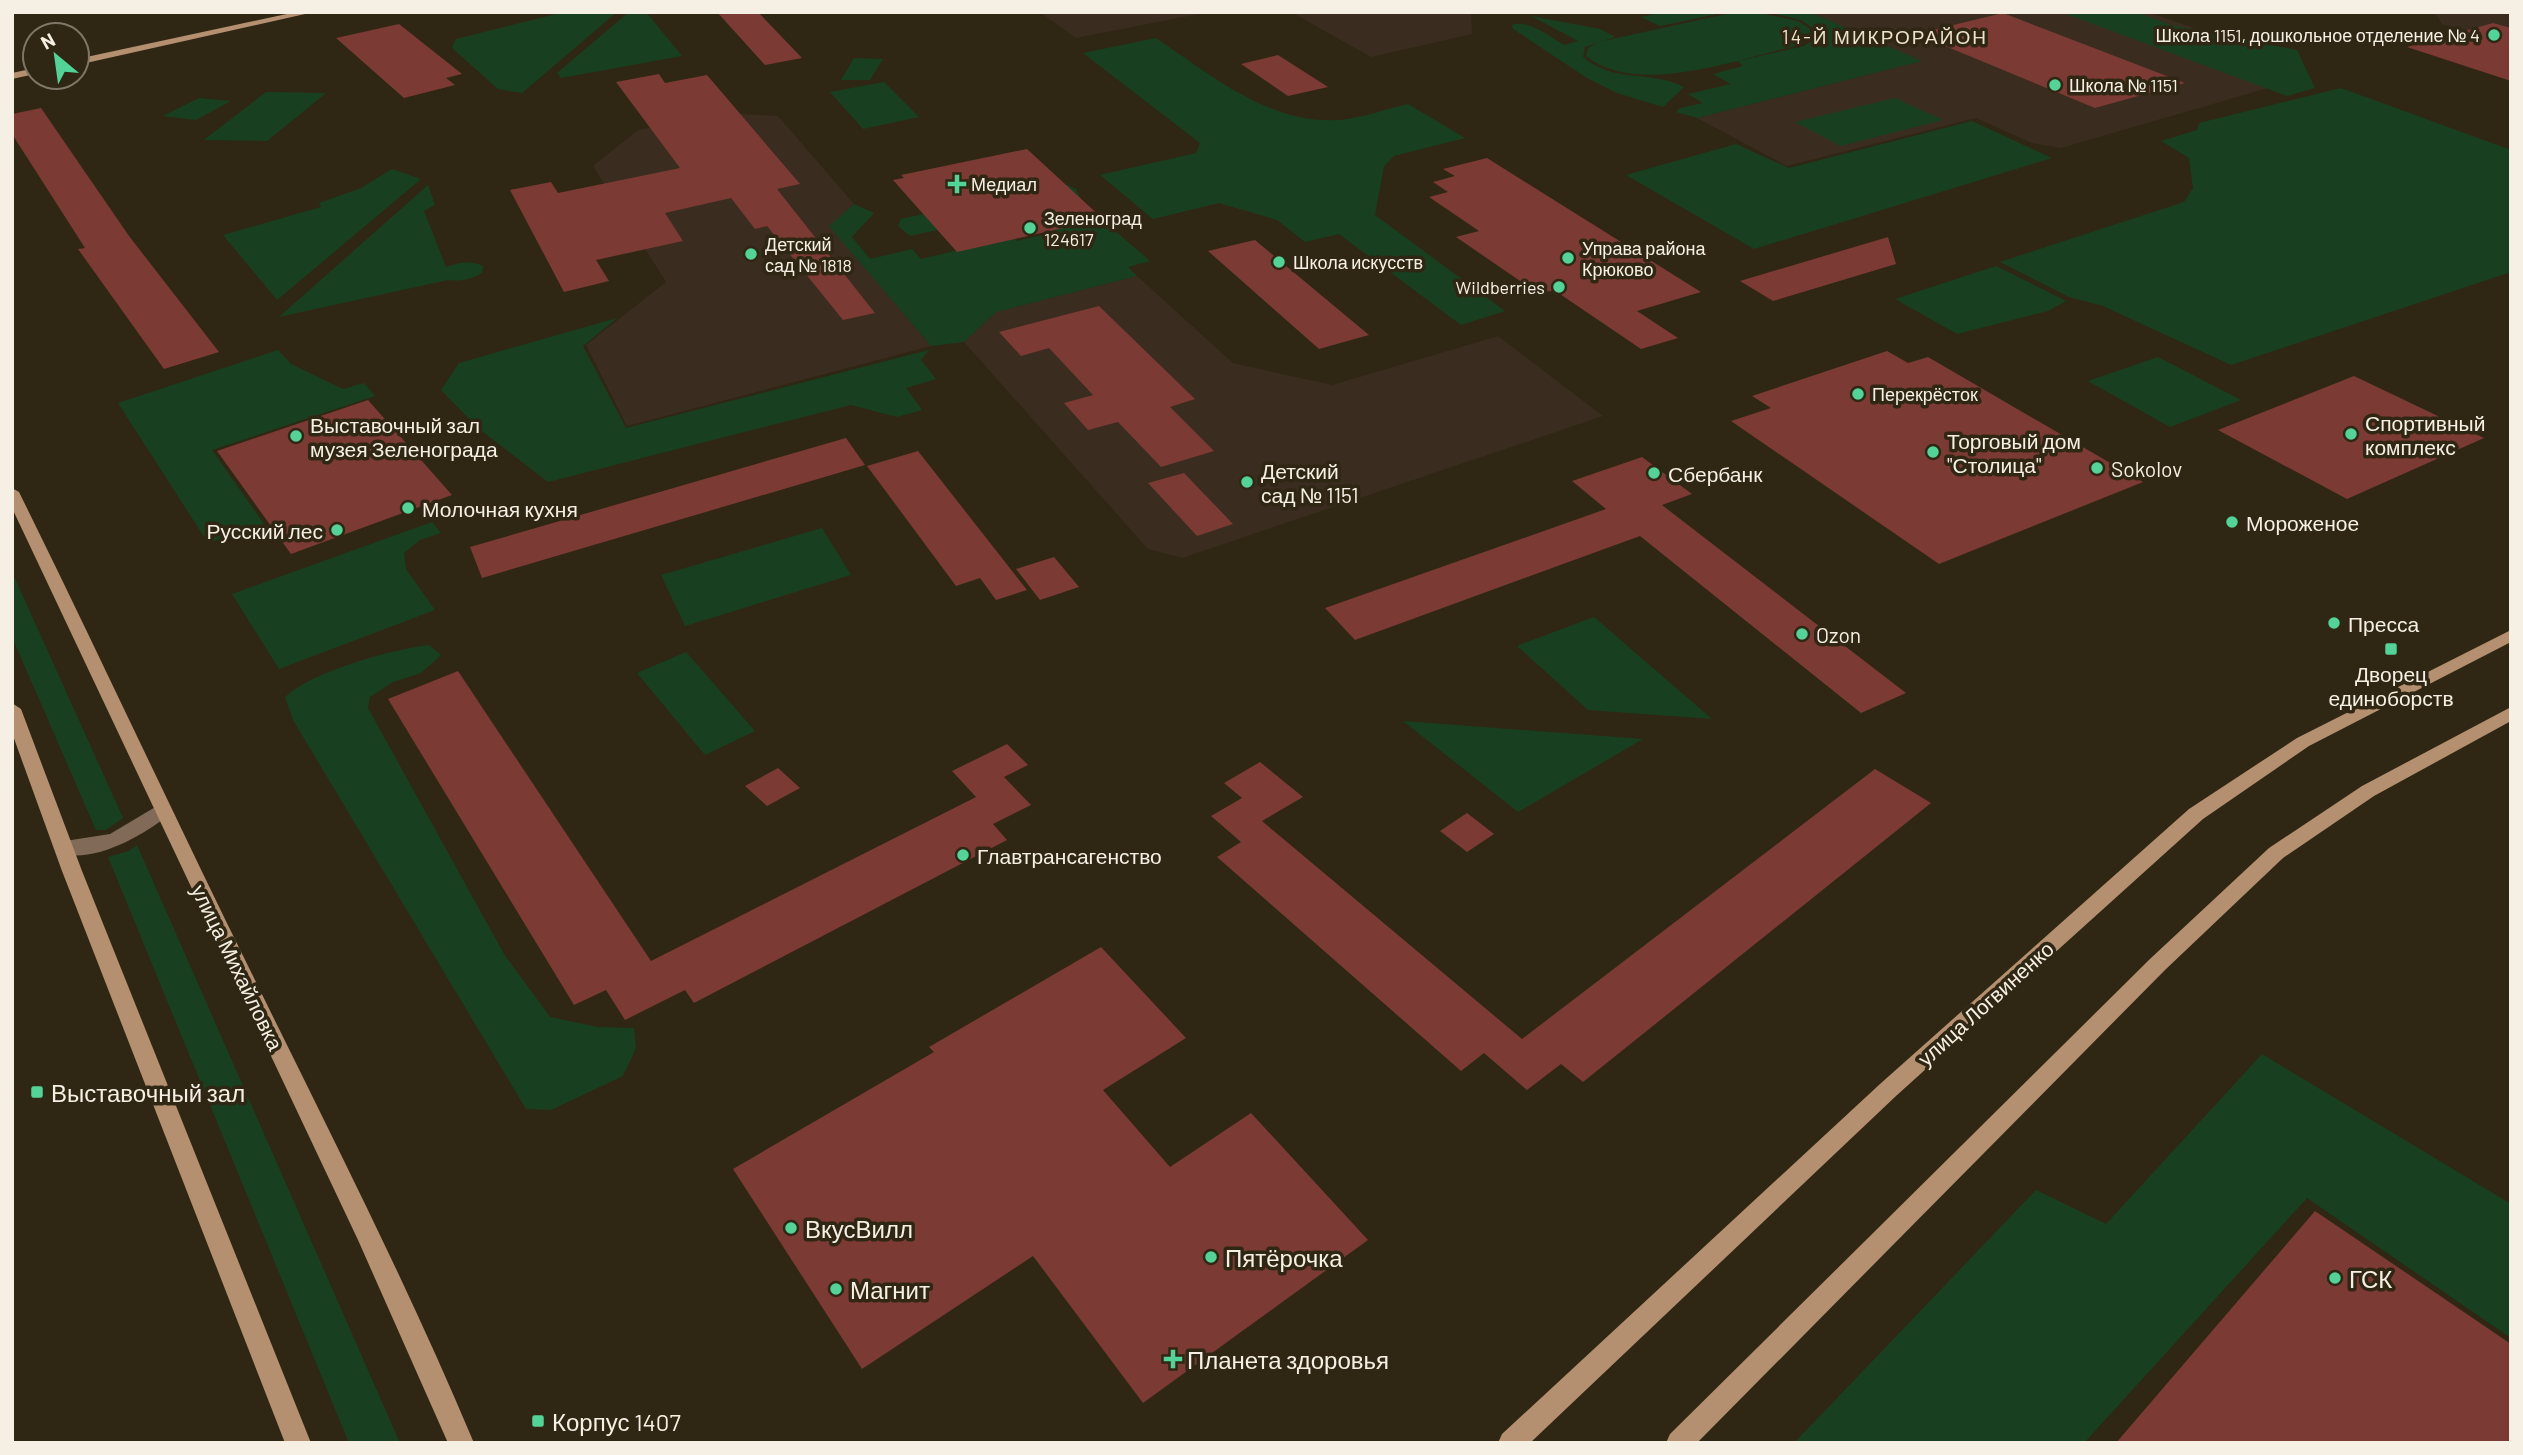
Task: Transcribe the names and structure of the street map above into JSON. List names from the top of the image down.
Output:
{
  "streets": {
    "main road": ["улица Михайловка", "улица Логвиненко"]
  },
  "districts": ["14-Й МИКРОРАЙОН"],
  "places": {
    "other": [
      "Школа 1151, дошкольное отделение № 4",
      "Школа № 1151",
      "Зеленоград 124617",
      "Детский сад № 1818",
      "Управа района Крюково",
      "Школа искусств",
      "Wildberries",
      "Перекрёсток",
      "Спортивный комплекс",
      "Выставочный зал музея Зеленограда",
      "Торговый дом \"Столица\"",
      "Sokolov",
      "Сбербанк",
      "Детский сад № 1151",
      "Молочная кухня",
      "Мороженое",
      "Русский лес",
      "Пресса",
      "Ozon",
      "Главтрансагенство",
      "ВкусВилл",
      "Пятёрочка",
      "ГСК",
      "Магнит"
    ],
    "health": ["Медиал", "Планета здоровья"],
    "transit": ["Дворец единоборств", "Выставочный зал", "Корпус 1407"]
  },
  "north": "top left"
}
